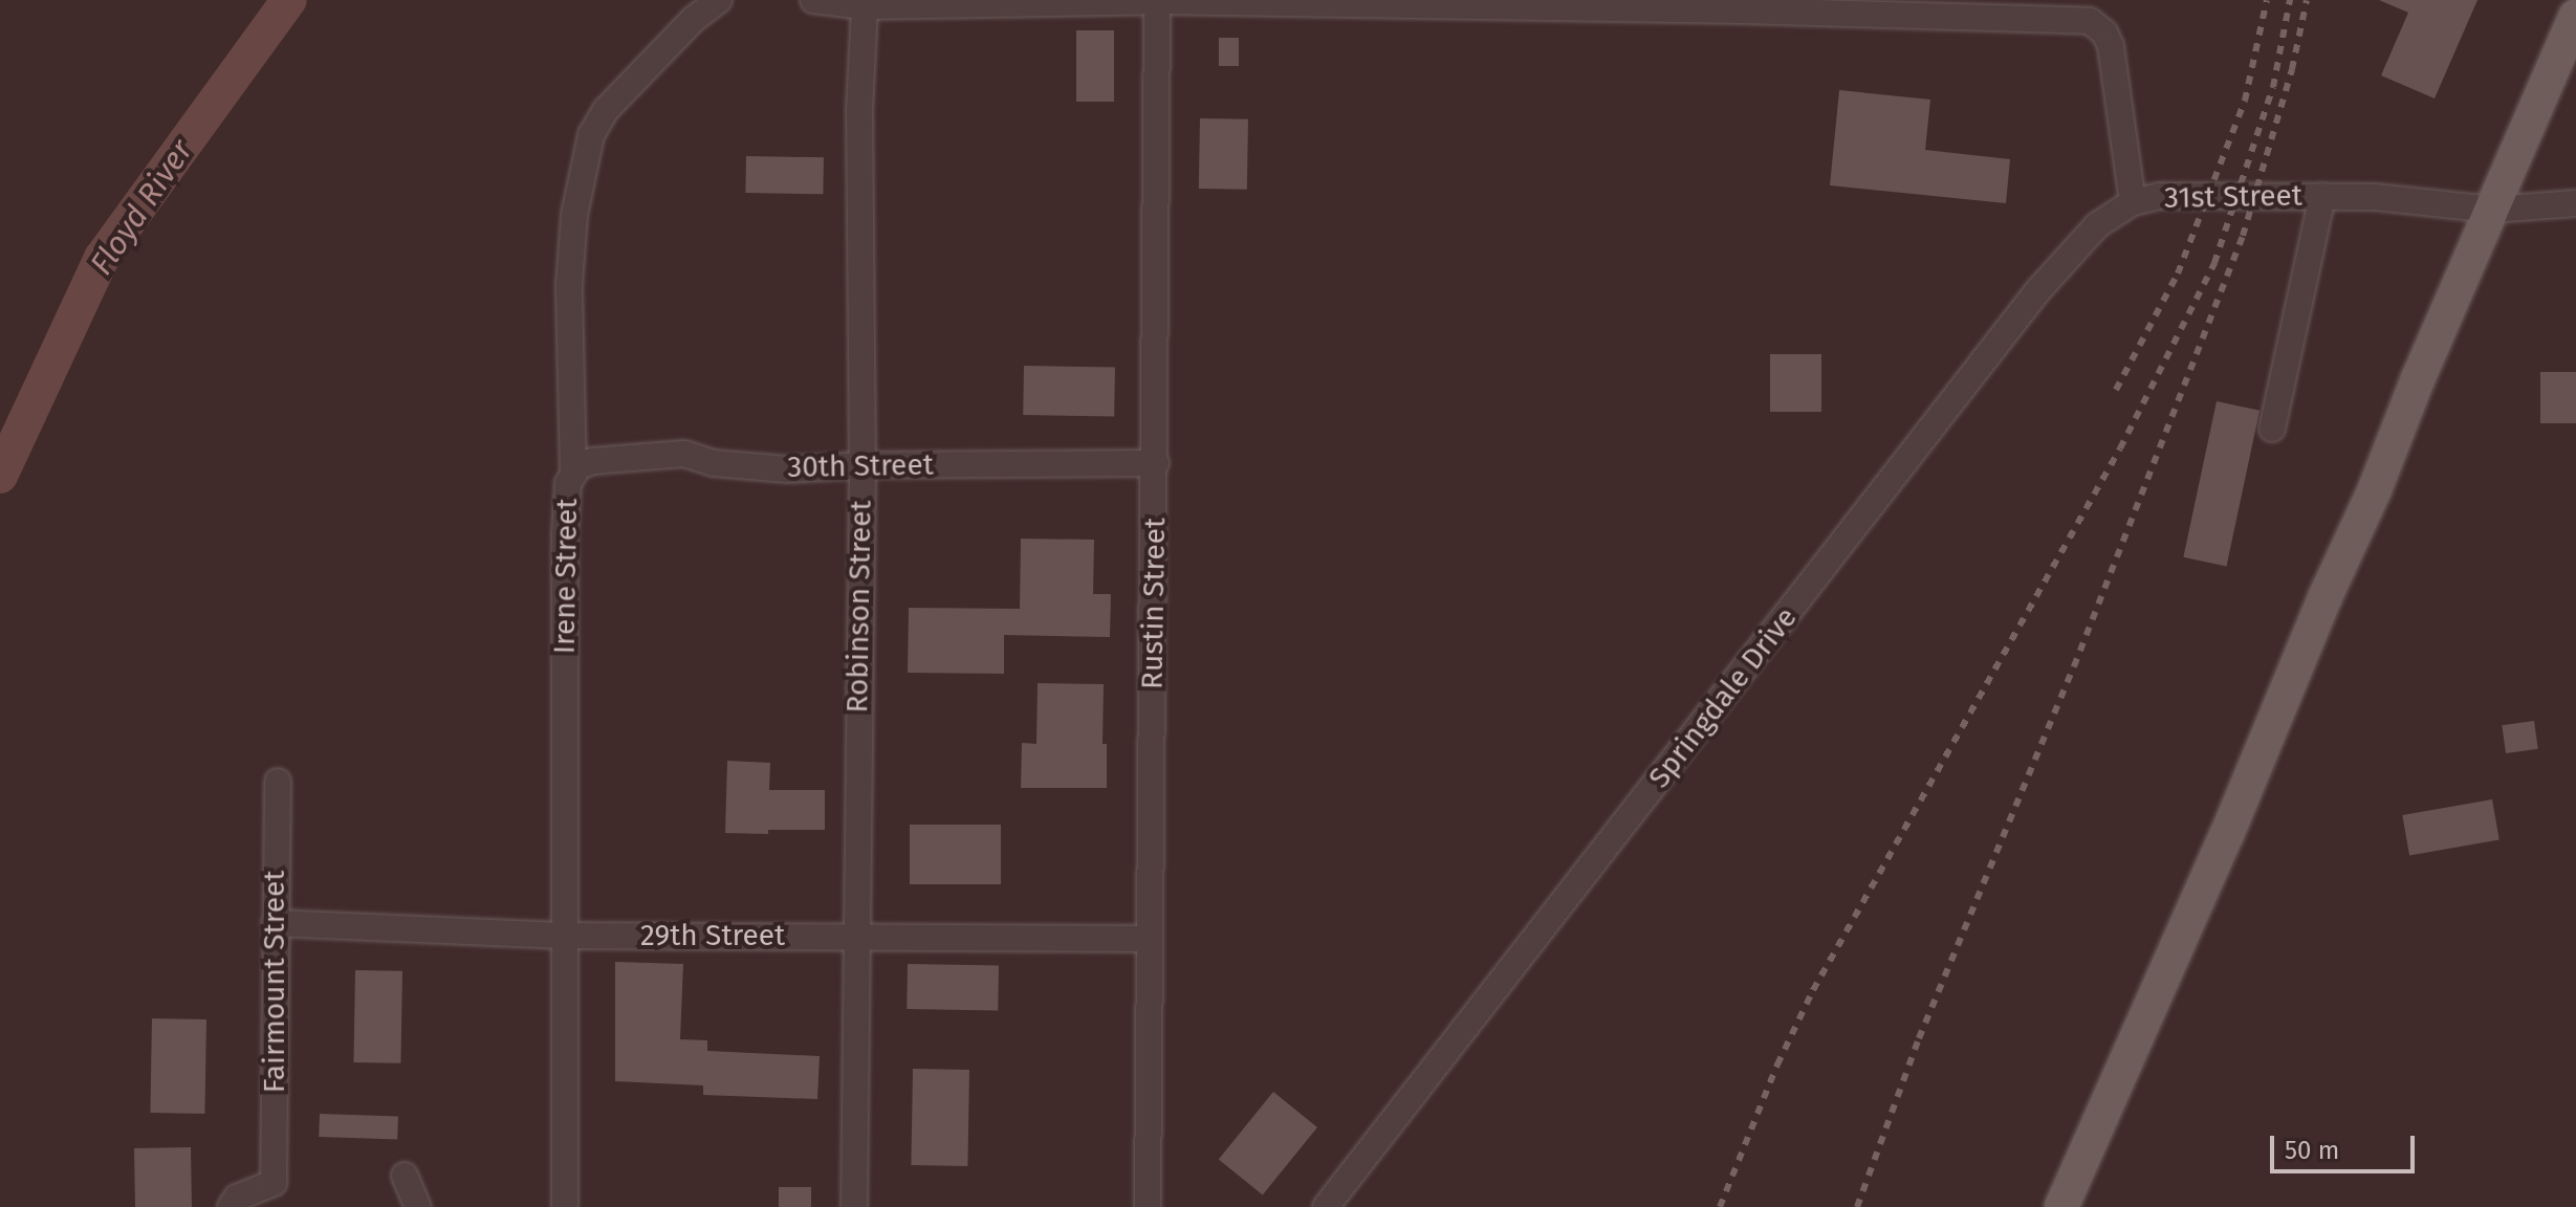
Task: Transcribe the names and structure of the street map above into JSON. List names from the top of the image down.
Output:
{
  "streets": {
    "street": [
      "31st Street",
      "30th Street",
      "Irene Street",
      "Rustin Street",
      "Robinson Street",
      "Springdale Drive",
      "29th Street",
      "Fairmount Street"
    ]
  },
  "crossings": [
    ["31st Street", "Rustin Street"],
    ["31st Street", "Robinson Street"],
    ["31st Street", "Springdale Drive"],
    ["30th Street", "Irene Street"],
    ["30th Street", "Rustin Street"],
    ["30th Street", "Robinson Street"],
    ["Irene Street", "29th Street"],
    ["Rustin Street", "29th Street"],
    ["Robinson Street", "29th Street"],
    ["29th Street", "Fairmount Street"]
  ],
  "water": ["Floyd River"],
  "scale_bar": "50 m"
}
